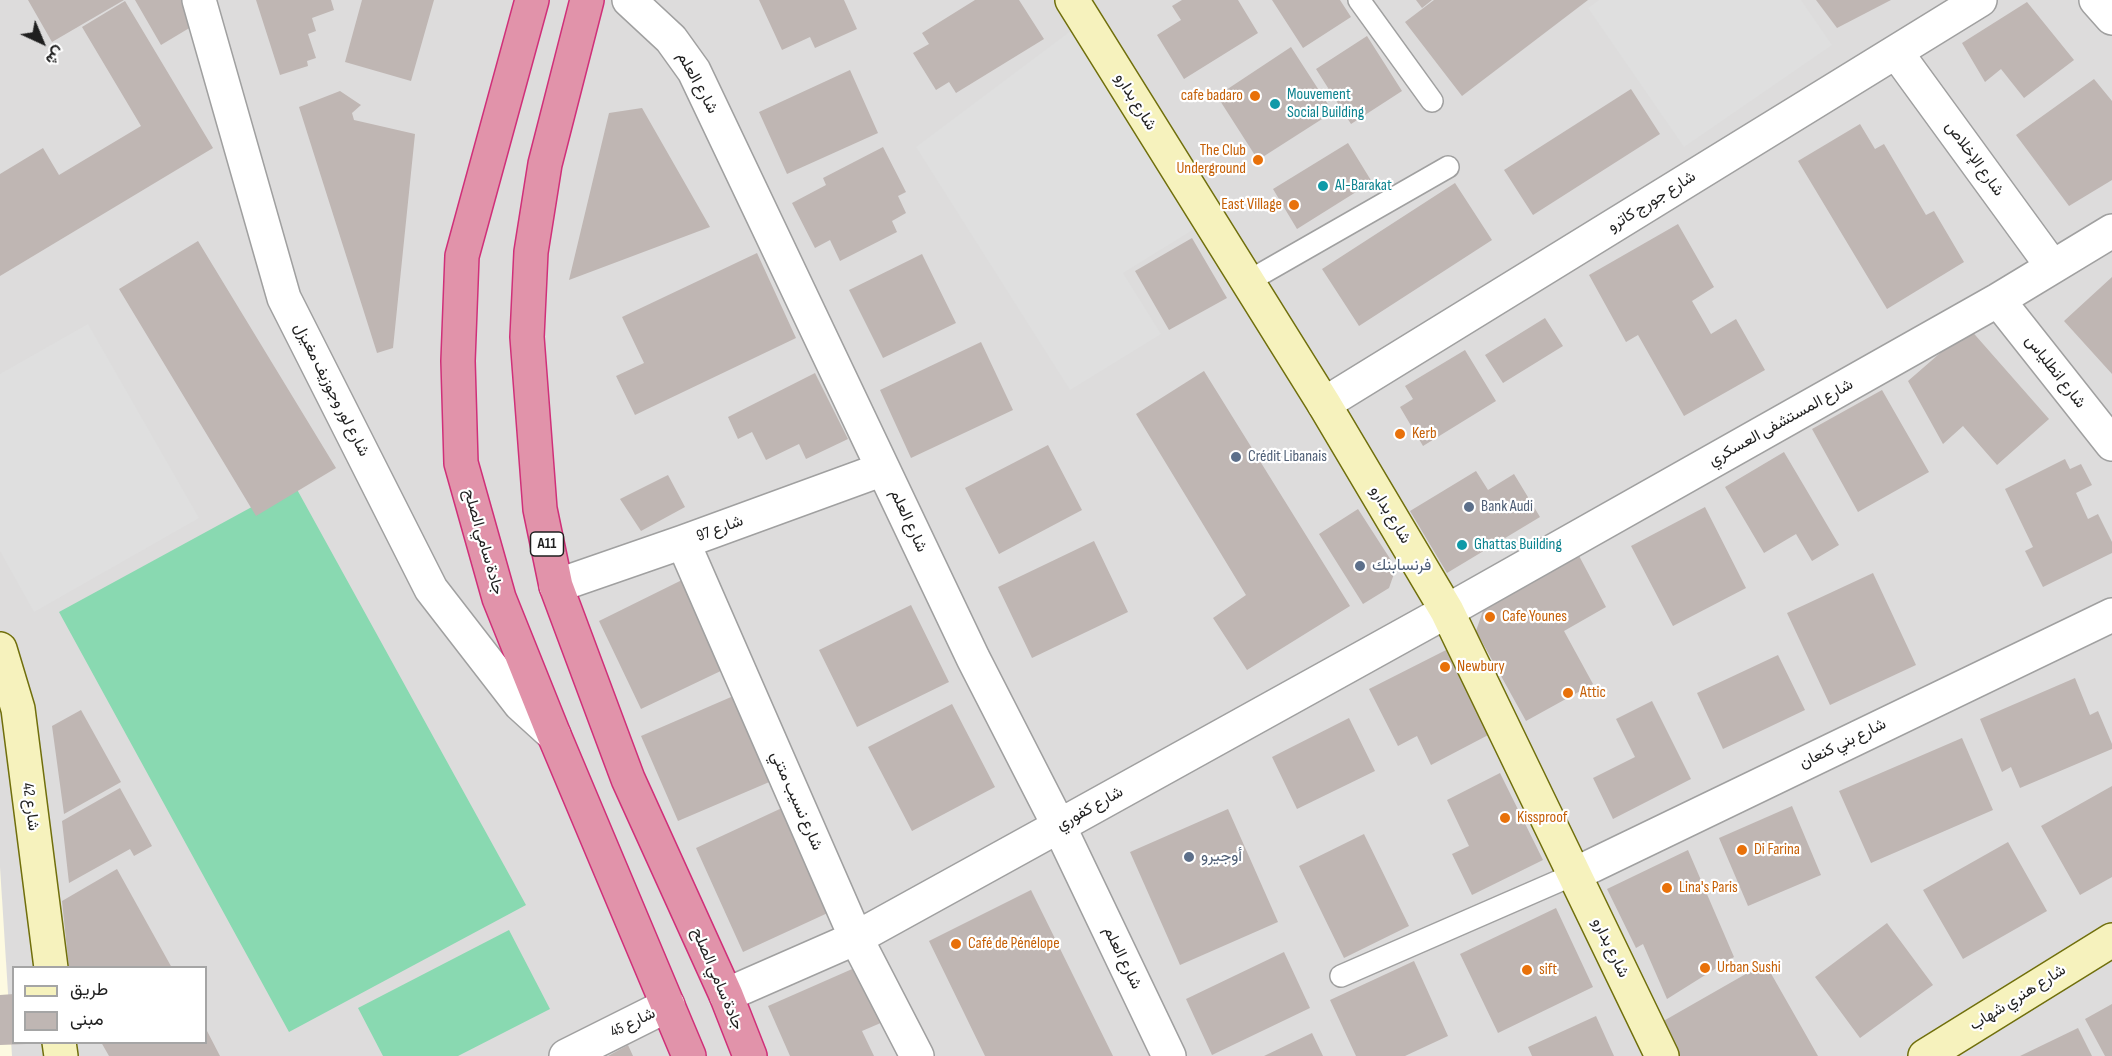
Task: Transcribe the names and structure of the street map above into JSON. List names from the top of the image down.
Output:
{
  "streets": {
    "highway": ["جادة سامي الصلح", "A11"],
    "street": [
      "شارع العلم",
      "شارع بدارو",
      "شارع الإخلاص",
      "شارع جورج كاترو",
      "شارع انطلياس",
      "شارع لور وجوزيف مغيزل",
      "شارع المستشفى العسكري",
      "شارع 97",
      "شارع بني كنعان",
      "شارع نسيب متني",
      "شارع 42",
      "شارع كفوري",
      "شارع هنري شهاب",
      "شارع 45"
    ]
  },
  "crossings": [
    ["شارع العلم", "شارع 97"],
    ["شارع العلم", "شارع كفوري"],
    ["شارع بدارو", "شارع جورج كاترو"],
    ["شارع بدارو", "شارع المستشفى العسكري"],
    ["شارع بدارو", "شارع بني كنعان"],
    ["شارع بدارو", "شارع كفوري"],
    ["شارع الإخلاص", "شارع جورج كاترو"],
    ["شارع الإخلاص", "شارع المستشفى العسكري"],
    ["شارع انطلياس", "شارع المستشفى العسكري"],
    ["شارع لور وجوزيف مغيزل", "جادة سامي الصلح"],
    ["شارع المستشفى العسكري", "شارع كفوري"],
    ["شارع 97", "جادة سامي الصلح"],
    ["شارع 97", "شارع نسيب متني"],
    ["جادة سامي الصلح", "شارع كفوري"],
    ["جادة سامي الصلح", "شارع 45"],
    ["شارع نسيب متني", "شارع كفوري"]
  ],
  "places": [
    "cafe badaro",
    "Mouvement Social Building",
    "The Club Underground",
    "Al-Barakat",
    "East Village",
    "Kerb",
    "Crédit Libanais",
    "Bank Audi",
    "Ghattas Building",
    "فرنسابنك",
    "Cafe Younes",
    "Newbury",
    "Attic",
    "Kissproof",
    "Di Farina",
    "أوجيرو",
    "Lina's Paris",
    "Café de Pénélope",
    "Urban Sushi",
    "sift"
  ],
  "legend": ["طريق", "مبنى"],
  "north": "bottom right"
}
